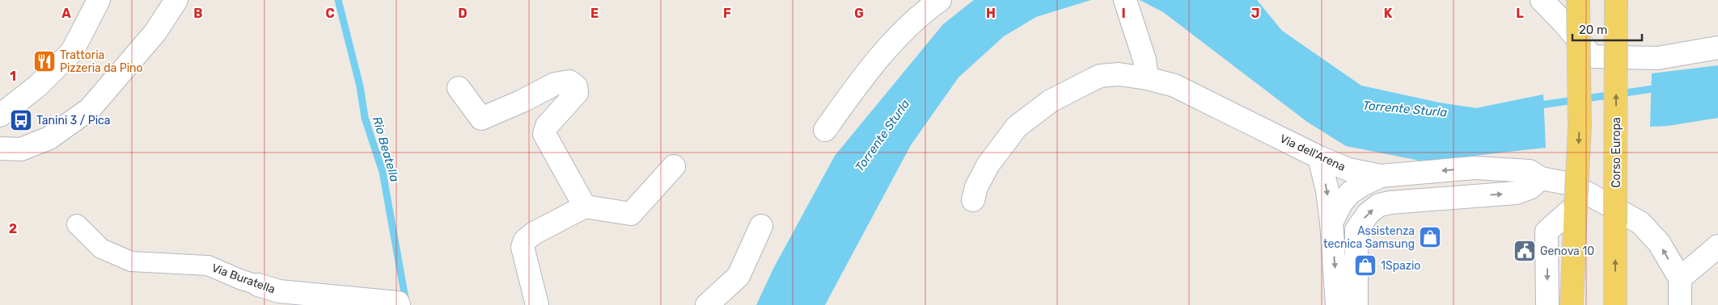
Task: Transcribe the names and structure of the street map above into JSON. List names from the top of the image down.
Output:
{
  "streets": {
    "main road": ["Corso Europa"],
    "street": ["Via dell'Arena", "Via Buratella"]
  },
  "one_way": ["Via dell'Arena"],
  "water": ["Torrente Sturla", "Rio Beatella"],
  "places": {
    "restaurant": ["Trattoria Pizzeria da Pino"],
    "bus stop": ["Tanini 3 / Pica"],
    "shop": ["Assistenza tecnica Samsung", "1Spazio"],
    "public building": ["Genova 10"]
  },
  "scale_bar": "20 m",
  "grid": {
    "columns": [
      "A",
      "B",
      "C",
      "D",
      "E",
      "F",
      "G",
      "H",
      "I",
      "J",
      "K",
      "L"
    ],
    "rows": ["1", "2"]
  }
}
